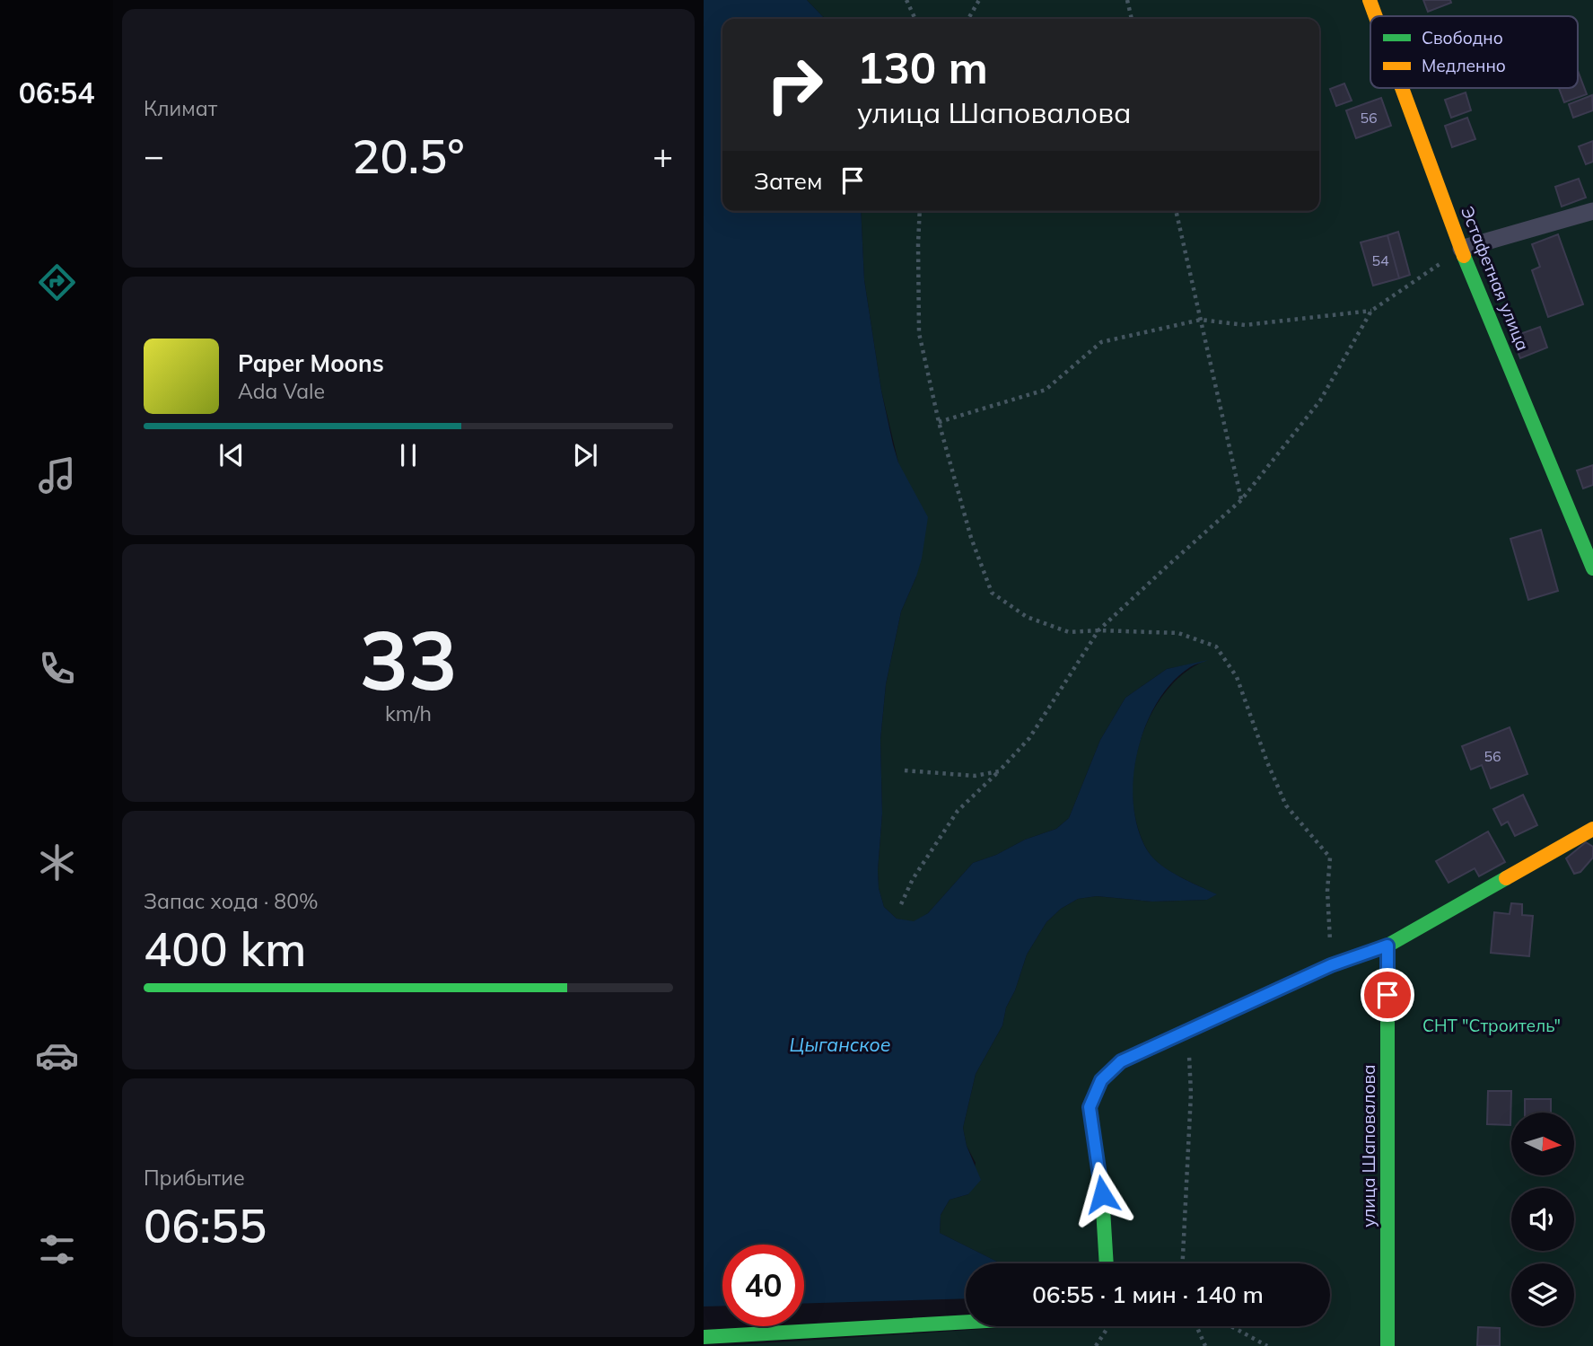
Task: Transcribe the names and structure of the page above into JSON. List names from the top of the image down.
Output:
{
  "streets": {
    "street": ["Эстафетная улица", "улица Шаповалова"]
  },
  "water": ["Цыганское"],
  "parks": ["СНТ \"Строитель\""],
  "house_numbers": ["56", "54", "56"],
  "legend": ["Свободно", "Медленно"],
  "north": "right",
  "page": {
    "tabs": "06:54",
    "tile": [
      "Климат",
      ["33", "km/h"],
      ["Запас хода · 80%", "400 km"],
      ["Прибытие", "06:55"]
    ],
    "turn": ["130 m", "улица Шаповалова"],
    "heat": ["−", "20.5°", "+"],
    "then": "Затем",
    "song": ["Paper Moons", "Ada Vale"],
    "limit": "40",
    "trip": "06:55 · 1 мин · 140 m"
  }
}
